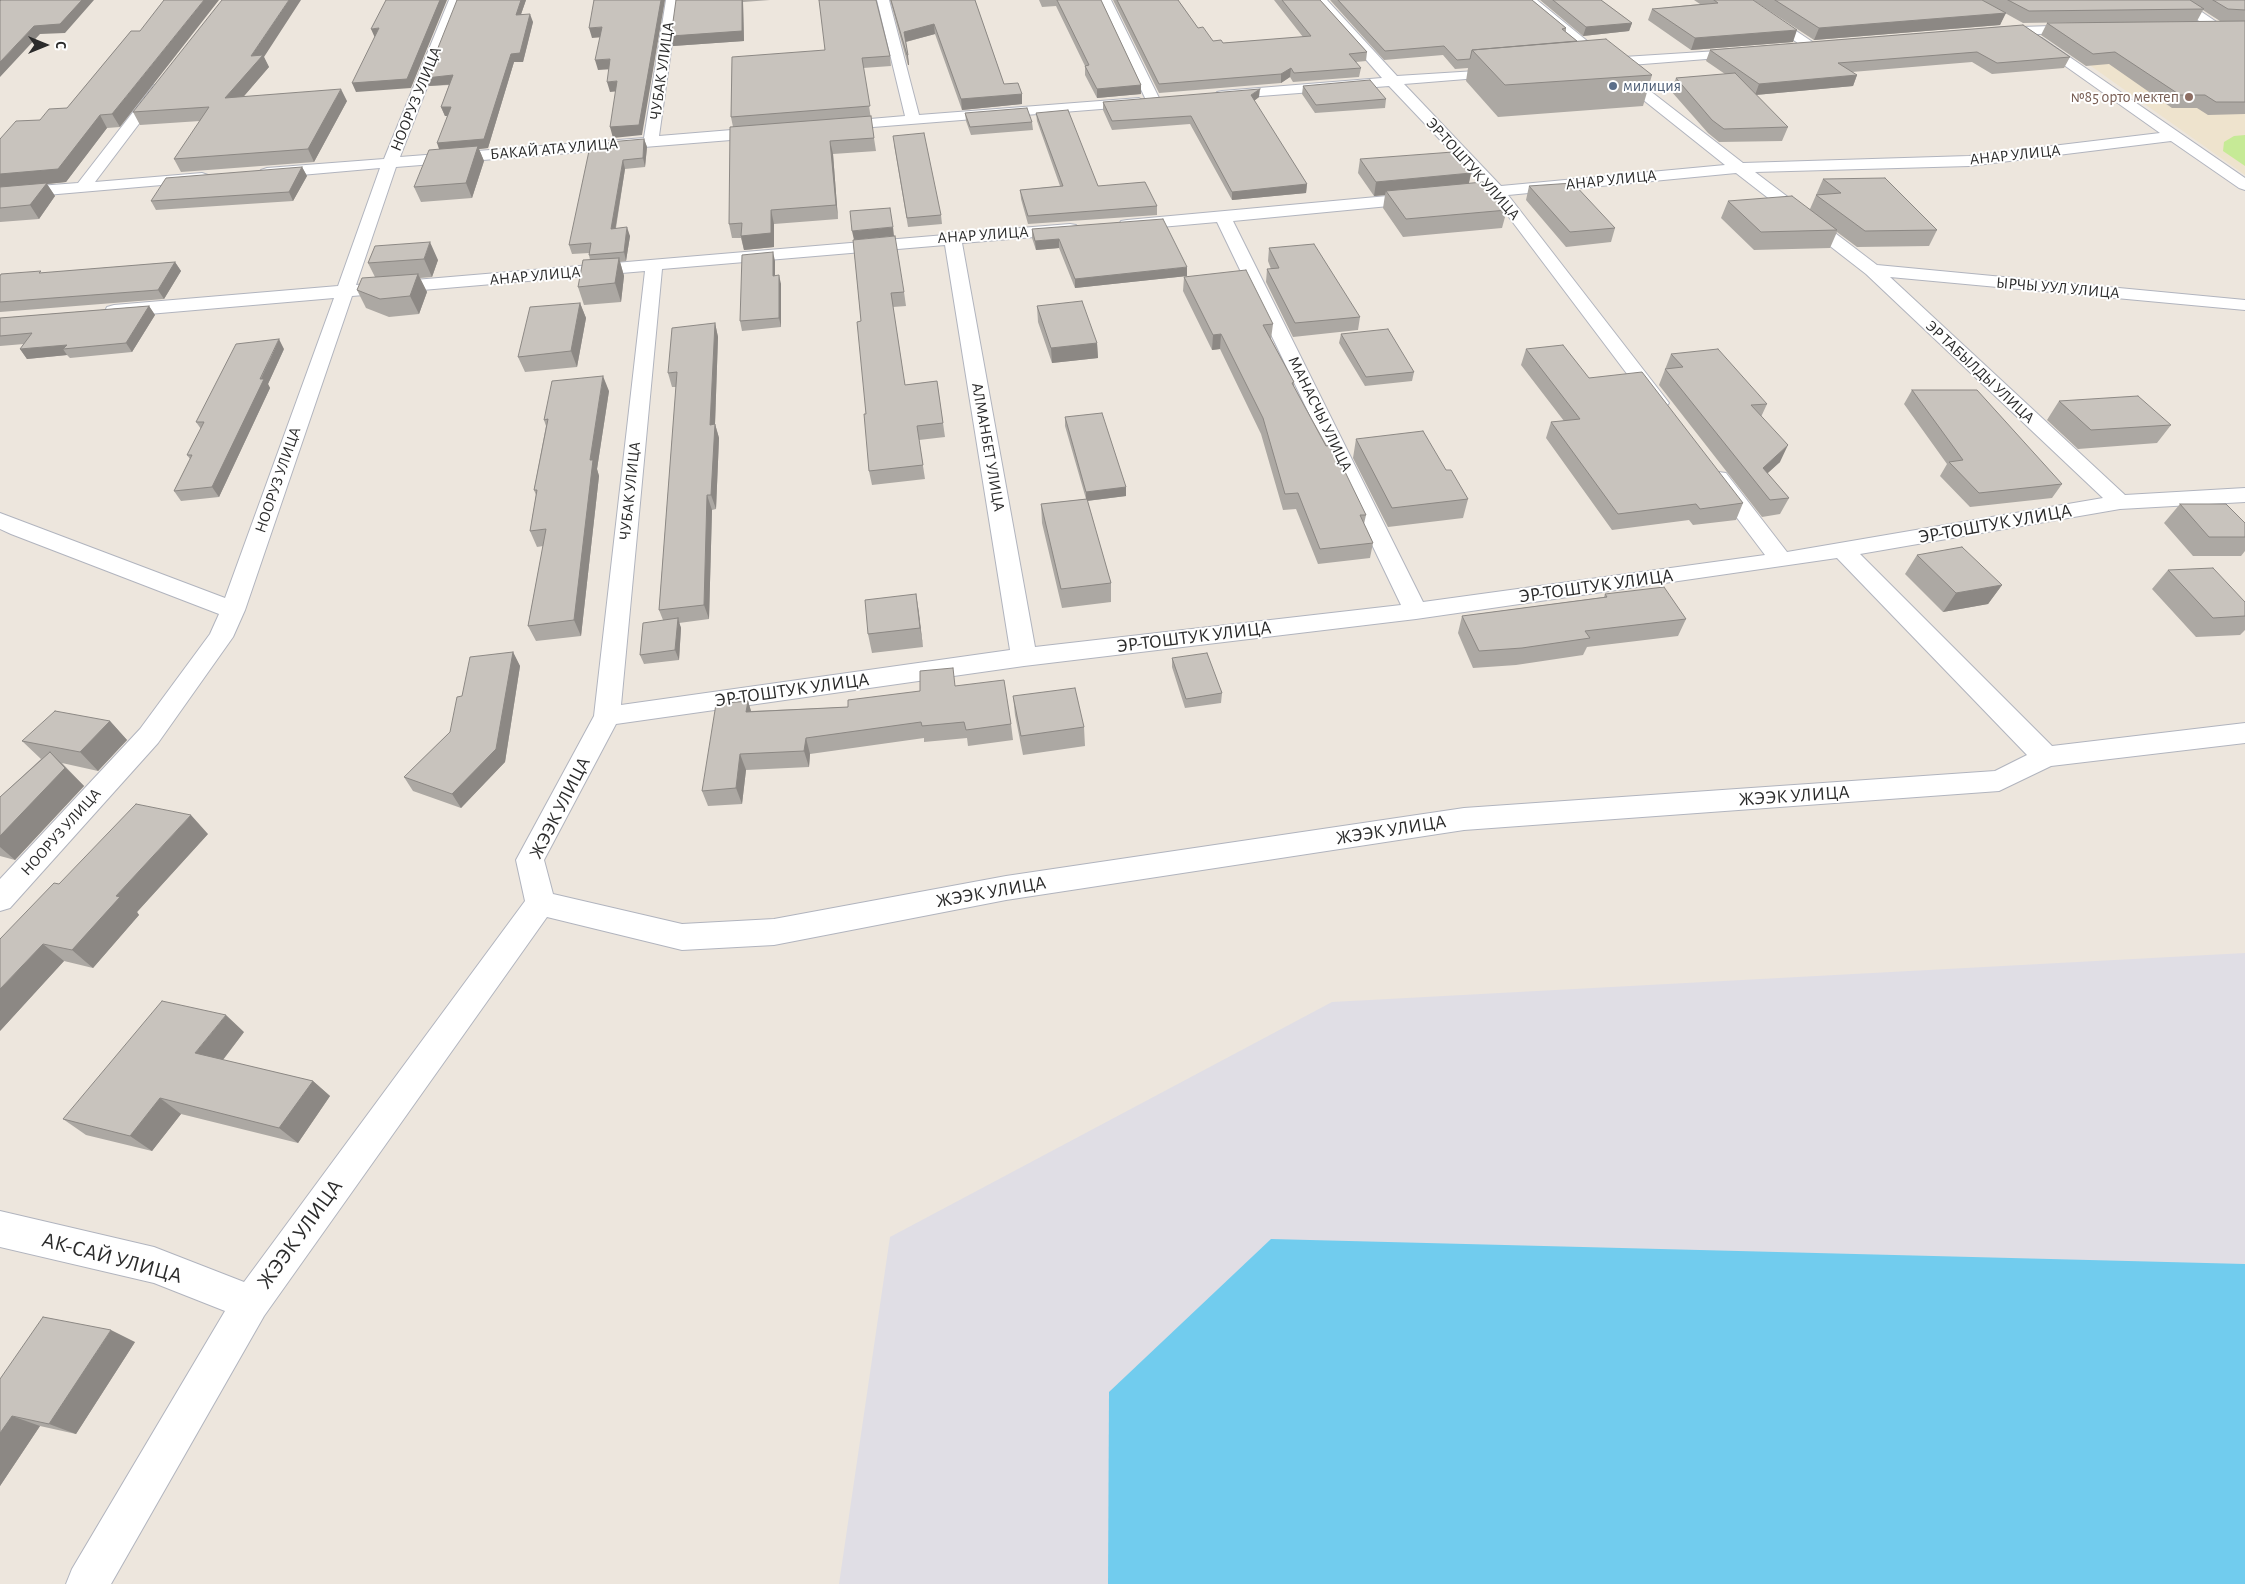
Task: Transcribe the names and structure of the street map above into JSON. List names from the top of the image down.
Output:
{
  "streets": {
    "street": [
      "ЧУБАК УЛИЦА",
      "НООРУЗ УЛИЦА",
      "БАКАЙ АТА УЛИЦА",
      "АНАР УЛИЦА",
      "ЭР-ТОШТУК УЛИЦА",
      "ЫРЧЫ УУЛ УЛИЦА",
      "ЭР ТАБЫЛДЫ УЛИЦА",
      "МАНАСЧЫ УЛИЦА",
      "АЛМАНБЕТ УЛИЦА",
      "ЖЭЭК УЛИЦА",
      "АК-САЙ УЛИЦА"
    ]
  },
  "crossings": [
    ["ЧУБАК УЛИЦА", "БАКАЙ АТА УЛИЦА"],
    ["ЧУБАК УЛИЦА", "АНАР УЛИЦА"],
    ["ЧУБАК УЛИЦА", "ЭР-ТОШТУК УЛИЦА"],
    ["ЧУБАК УЛИЦА", "ЖЭЭК УЛИЦА"],
    ["НООРУЗ УЛИЦА", "БАКАЙ АТА УЛИЦА"],
    ["НООРУЗ УЛИЦА", "АНАР УЛИЦА"],
    ["АНАР УЛИЦА", "ЭР-ТОШТУК УЛИЦА"],
    ["АНАР УЛИЦА", "ЭР ТАБЫЛДЫ УЛИЦА"],
    ["АНАР УЛИЦА", "МАНАСЧЫ УЛИЦА"],
    ["АНАР УЛИЦА", "АЛМАНБЕТ УЛИЦА"],
    ["ЭР-ТОШТУК УЛИЦА", "ЭР ТАБЫЛДЫ УЛИЦА"],
    ["ЭР-ТОШТУК УЛИЦА", "МАНАСЧЫ УЛИЦА"],
    ["ЭР-ТОШТУК УЛИЦА", "АЛМАНБЕТ УЛИЦА"],
    ["ЭР-ТОШТУК УЛИЦА", "ЖЭЭК УЛИЦА"],
    ["ЫРЧЫ УУЛ УЛИЦА", "ЭР ТАБЫЛДЫ УЛИЦА"],
    ["ЖЭЭК УЛИЦА", "АК-САЙ УЛИЦА"]
  ],
  "places": ["милиция", "№85 орто мектеп"],
  "north": "right"
}
